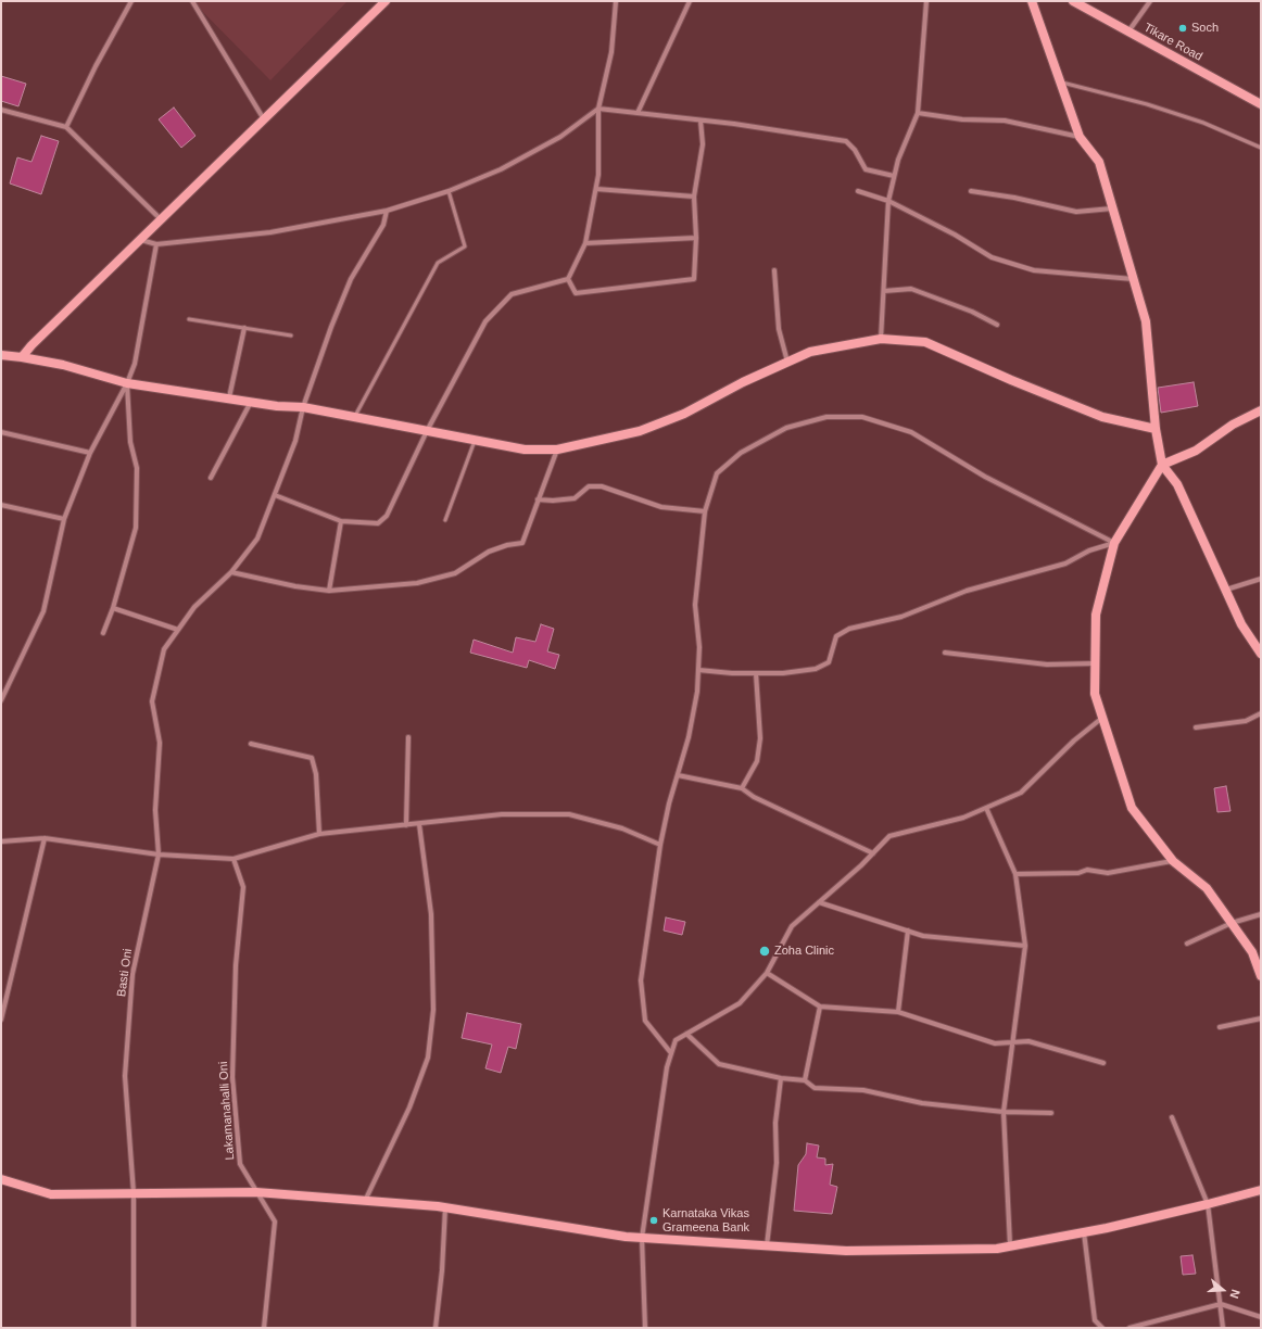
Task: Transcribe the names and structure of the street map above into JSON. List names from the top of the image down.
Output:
{
  "streets": {
    "street": ["Tikare Road", "Basti Oni", "Lakamanahalli Oni"]
  },
  "places": ["Soch", "Zoha Clinic", "Karnataka Vikas Grameena Bank"],
  "north": "right"
}
